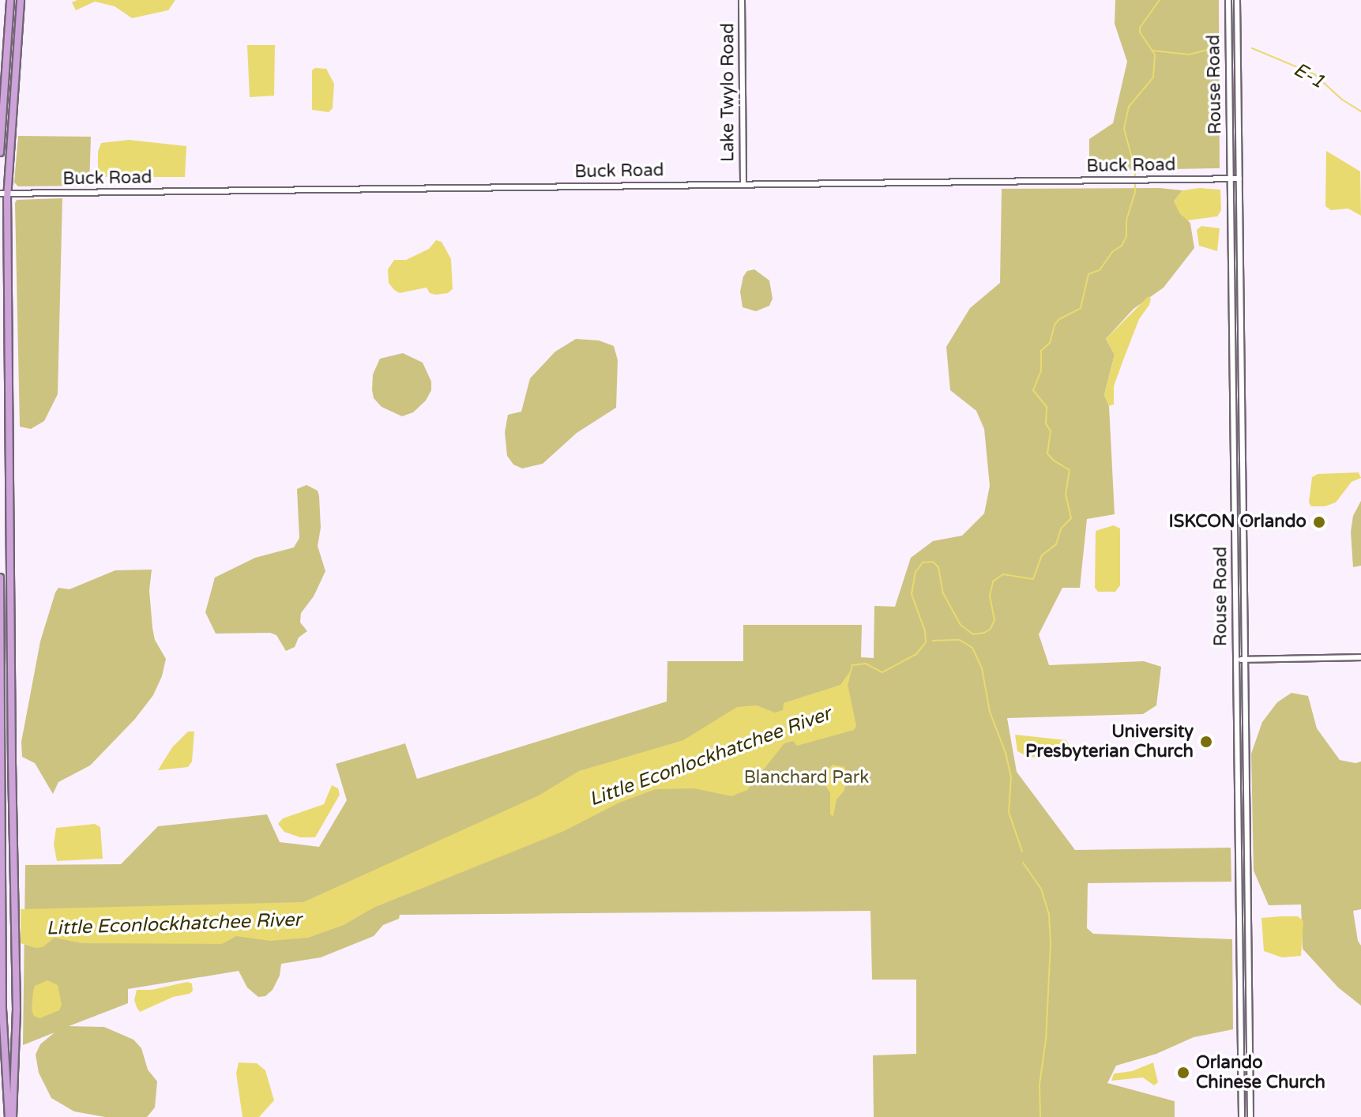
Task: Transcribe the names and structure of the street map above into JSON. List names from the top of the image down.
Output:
{
  "streets": {
    "street": ["Rouse Road", "Lake Twylo Road", "Buck Road"]
  },
  "crossings": [
    ["Rouse Road", "Buck Road"],
    ["Lake Twylo Road", "Buck Road"]
  ],
  "water": ["E-1", "Little Econlockhatchee River"],
  "parks": ["Blanchard Park"],
  "places": ["ISKCON Orlando", "University Presbyterian Church", "Orlando Chinese Church"]
}
